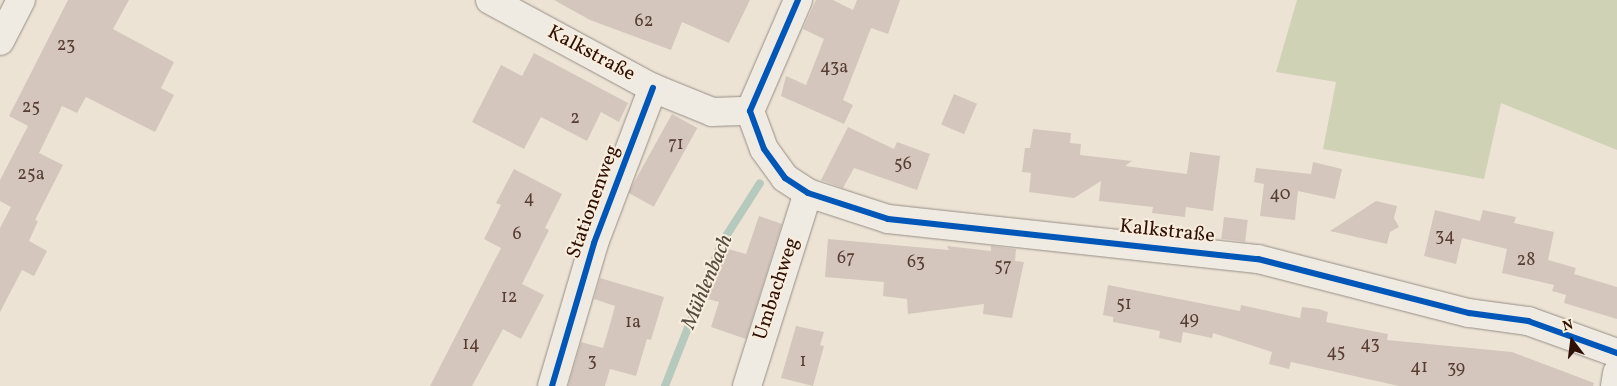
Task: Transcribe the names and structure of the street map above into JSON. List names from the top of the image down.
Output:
{
  "streets": {
    "street": ["Kalkstraße", "Stationenweg", "Umbachweg"]
  },
  "crossings": [
    ["Kalkstraße", "Stationenweg"],
    ["Kalkstraße", "Umbachweg"]
  ],
  "water": ["Mühlenbach"],
  "house_numbers": [
    "62",
    "23",
    "43a",
    "25",
    "2",
    "71",
    "56",
    "25a",
    "40",
    "4",
    "6",
    "34",
    "67",
    "28",
    "63",
    "57",
    "12",
    "51",
    "49",
    "1a",
    "14",
    "43",
    "45",
    "3",
    "1",
    "41",
    "39"
  ],
  "north": "top"
}
